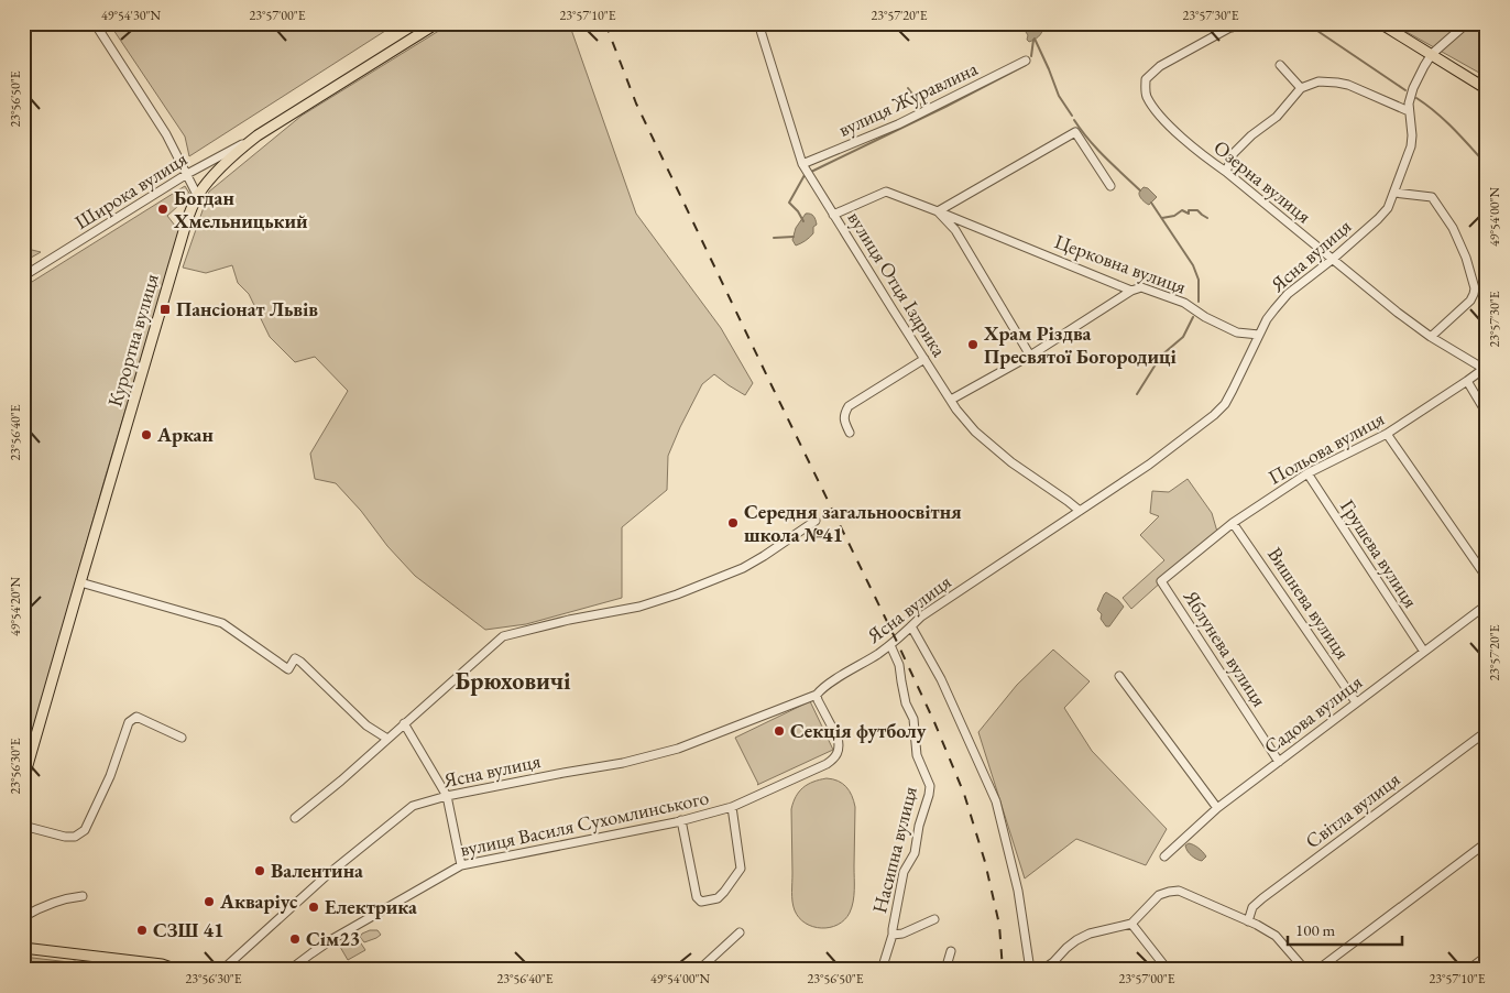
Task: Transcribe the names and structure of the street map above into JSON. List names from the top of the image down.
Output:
{
  "streets": {
    "main road": ["Курортна вулиця"],
    "street": [
      "вулиця Журавлина",
      "Озерна вулиця",
      "Широка вулиця",
      "Ясна вулиця",
      "Церковна вулиця",
      "вулиця Отця Іздрика",
      "Польова вулиця",
      "Грушева вулиця",
      "Вишнева вулиця",
      "Яблунева вулиця",
      "Садова вулиця",
      "Світла вулиця",
      "вулиця Василя Сухомлинського",
      "Насипна вулиця"
    ]
  },
  "crossings": [
    ["вулиця Журавлина", "вулиця Отця Іздрика"],
    ["Озерна вулиця", "Ясна вулиця"],
    ["Озерна вулиця", "Польова вулиця"],
    ["Широка вулиця", "Курортна вулиця"],
    ["Ясна вулиця", "Церковна вулиця"],
    ["Ясна вулиця", "вулиця Отця Іздрика"],
    ["Ясна вулиця", "вулиця Василя Сухомлинського"],
    ["Ясна вулиця", "Насипна вулиця"],
    ["Церковна вулиця", "вулиця Отця Іздрика"],
    ["Польова вулиця", "Грушева вулиця"],
    ["Польова вулиця", "Вишнева вулиця"],
    ["Польова вулиця", "Яблунева вулиця"],
    ["Грушева вулиця", "Садова вулиця"],
    ["Вишнева вулиця", "Садова вулиця"],
    ["Яблунева вулиця", "Садова вулиця"]
  ],
  "districts": ["Брюховичі"],
  "places": {
    "other": [
      "Богдан Хмельницький",
      "Храм Різдва Пресвятої Богородиці",
      "Аркан",
      "Середня загальноосвітня школа №41",
      "Секція футболу",
      "Валентина",
      "Акваріус",
      "Електрика",
      "СЗШ 41",
      "Сім23"
    ],
    "transit": ["Пансіонат Львів"]
  },
  "scale_bar": "100 m",
  "coordinates": [
    "49°54'30\"N",
    "23°57'00\"E",
    "23°57'10\"E",
    "23°57'20\"E",
    "23°57'30\"E",
    "23°56'50\"E",
    "49°54'00\"N",
    "23°56'40\"E",
    "49°54'20\"N",
    "23°56'30\"E"
  ]
}
